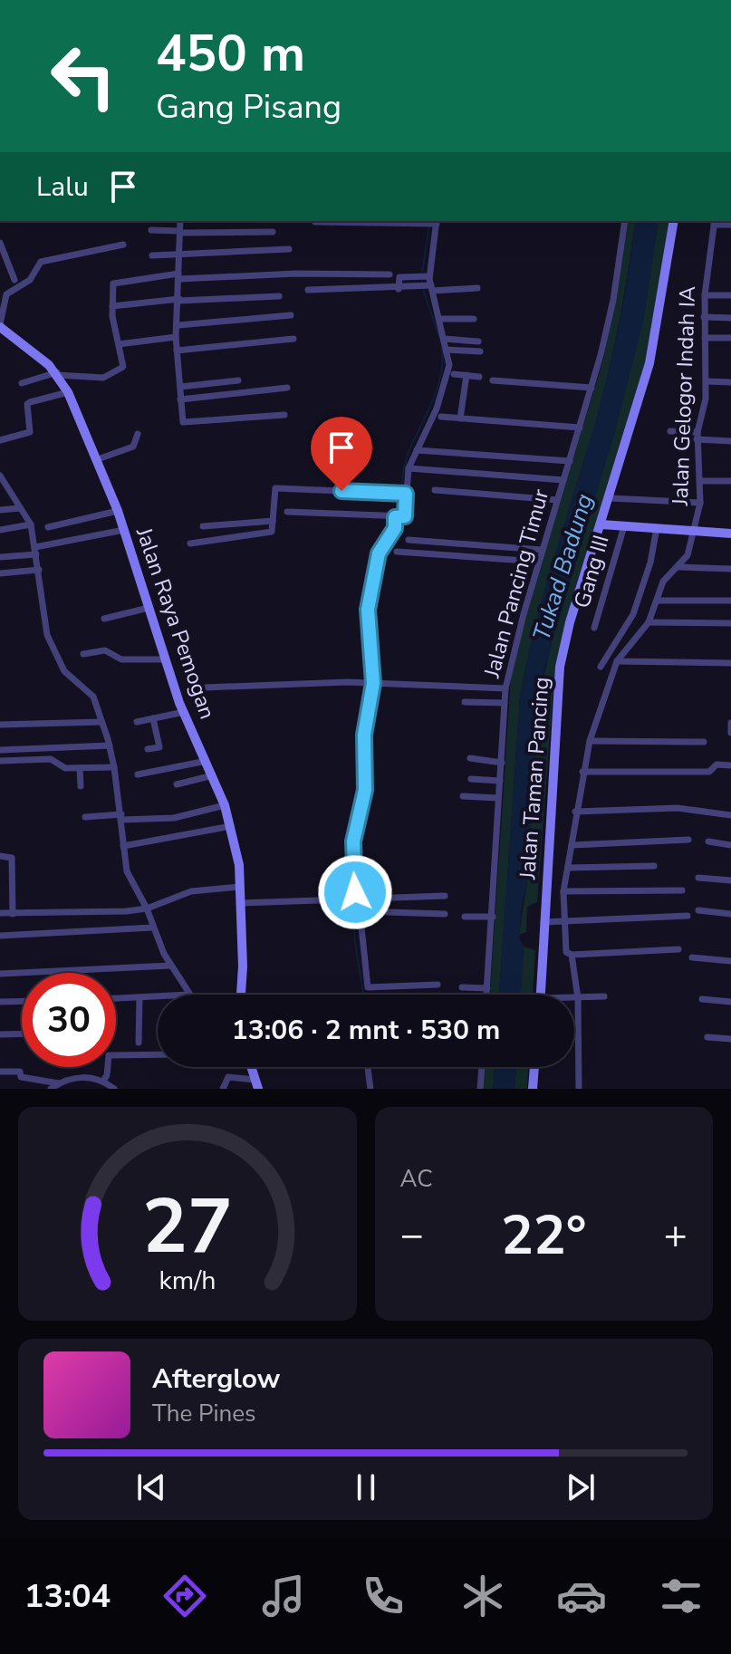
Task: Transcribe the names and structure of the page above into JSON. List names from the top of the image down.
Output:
{
  "streets": {
    "street": [
      "Jalan Gelogor Indah IA",
      "Gang III",
      "Jalan Pancing Timur",
      "Jalan Raya Pemogan",
      "Jalan Taman Pancing"
    ]
  },
  "water": ["Tukad Badung"],
  "page": {
    "turn": ["450 m", "Gang Pisang"],
    "then": "Lalu",
    "limit": "30",
    "trip": "13:06 · 2 mnt · 530 m",
    "tile": "AC",
    "heat": ["−", "22°", "+"],
    "song": ["Afterglow", "The Pines"],
    "tabs": "13:04",
    "gauge": ["27", "km/h"]
  }
}
